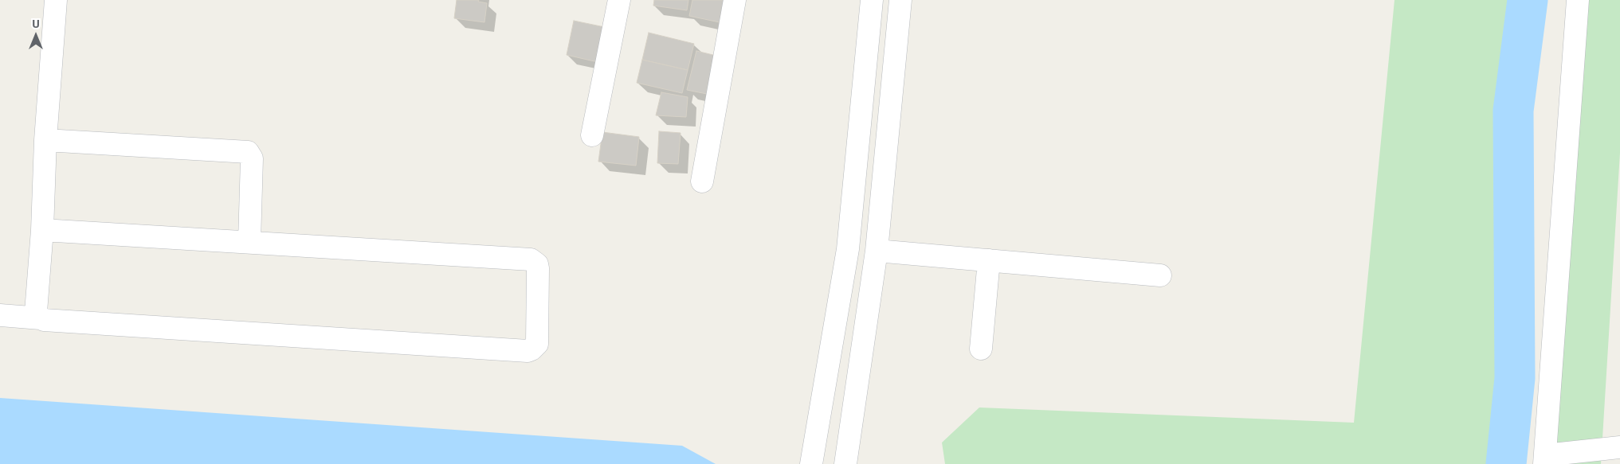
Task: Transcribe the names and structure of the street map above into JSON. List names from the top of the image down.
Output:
{
  "north": "top"
}
